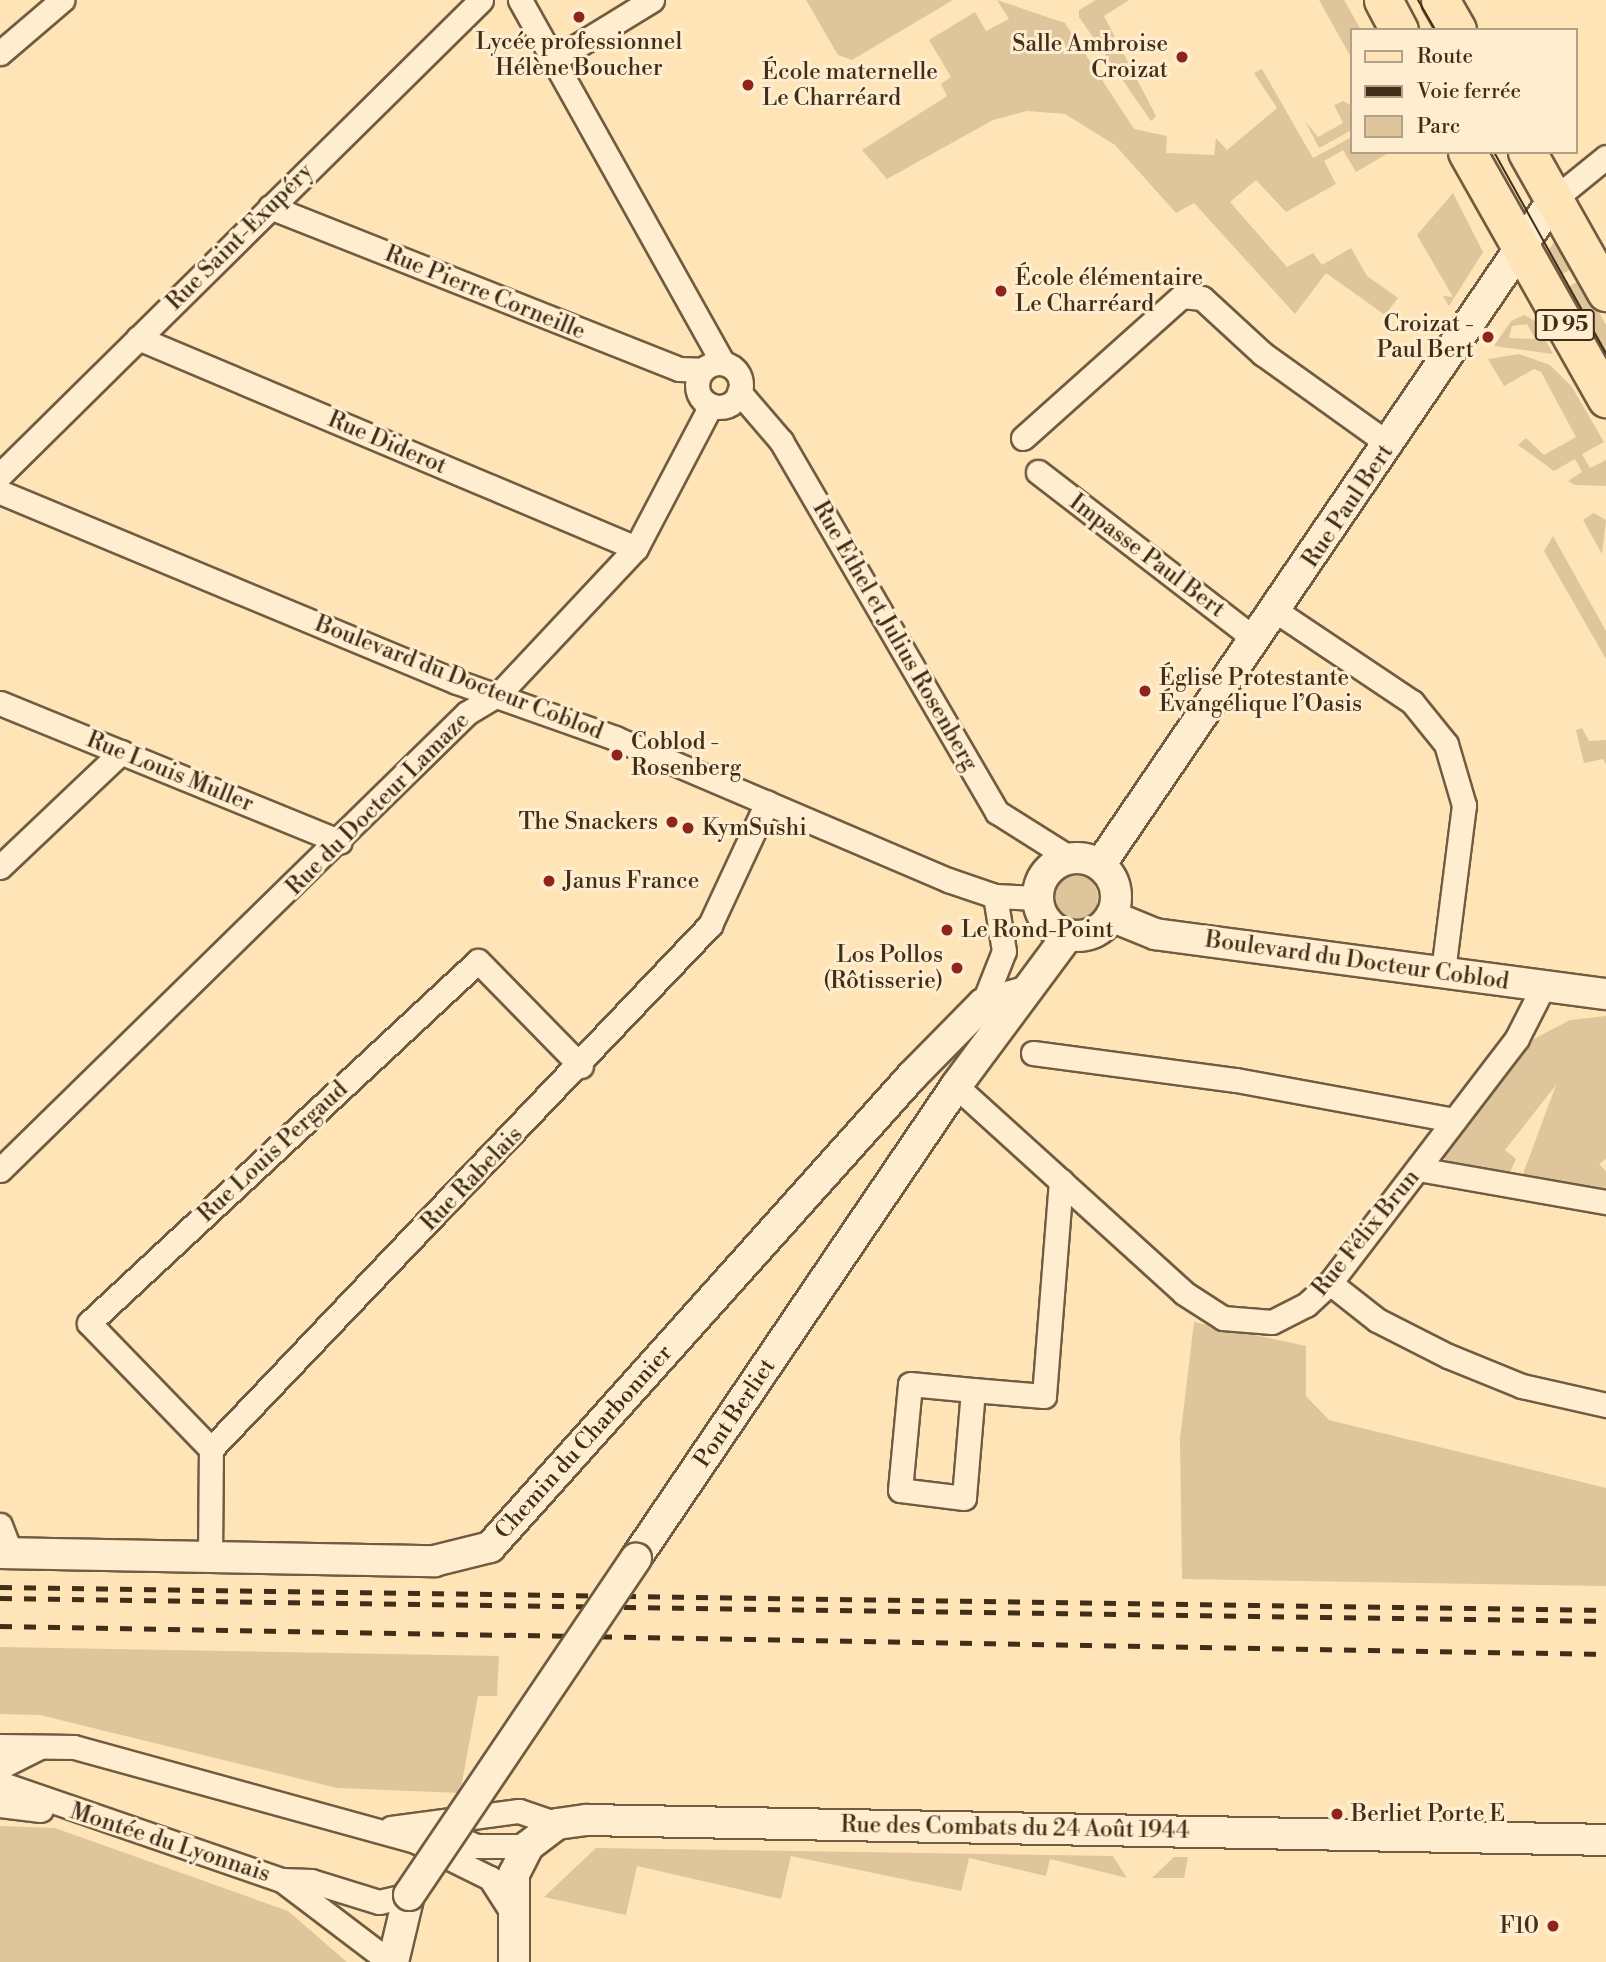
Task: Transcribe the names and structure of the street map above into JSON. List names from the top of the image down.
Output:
{
  "streets": {
    "main road": ["D 95"],
    "street": [
      "Rue Saint-Exupéry",
      "Rue Pierre Corneille",
      "Rue Diderot",
      "Rue Paul Bert",
      "Impasse Paul Bert",
      "Rue Ethel et Julius Rosenberg",
      "Boulevard du Docteur Coblod",
      "Rue Louis Muller",
      "Rue du Docteur Lamaze",
      "Rue Louis Pergaud",
      "Rue Rabelais",
      "Rue Félix Brun",
      "Pont Berliet",
      "Chemin du Charbonnier",
      "Rue des Combats du 24 Août 1944",
      "Montée du Lyonnais"
    ]
  },
  "crossings": [
    ["Rue Saint-Exupéry", "Rue Pierre Corneille"],
    ["Rue Saint-Exupéry", "Rue Diderot"],
    ["Rue Pierre Corneille", "Rue Ethel et Julius Rosenberg"],
    ["Rue Pierre Corneille", "Rue du Docteur Lamaze"],
    ["D 95", "Rue Paul Bert"],
    ["Rue Diderot", "Rue du Docteur Lamaze"],
    ["Rue Paul Bert", "Impasse Paul Bert"],
    ["Rue Paul Bert", "Rue Ethel et Julius Rosenberg"],
    ["Rue Paul Bert", "Boulevard du Docteur Coblod"],
    ["Rue Paul Bert", "Pont Berliet"],
    ["Rue Ethel et Julius Rosenberg", "Boulevard du Docteur Coblod"],
    ["Rue Ethel et Julius Rosenberg", "Rue du Docteur Lamaze"],
    ["Rue Ethel et Julius Rosenberg", "Pont Berliet"],
    ["Boulevard du Docteur Coblod", "Rue du Docteur Lamaze"],
    ["Boulevard du Docteur Coblod", "Rue Rabelais"],
    ["Boulevard du Docteur Coblod", "Rue Félix Brun"],
    ["Boulevard du Docteur Coblod", "Pont Berliet"],
    ["Boulevard du Docteur Coblod", "Chemin du Charbonnier"],
    ["Rue Louis Muller", "Rue du Docteur Lamaze"],
    ["Rue Louis Pergaud", "Rue Rabelais"],
    ["Rue Félix Brun", "Pont Berliet"],
    ["Pont Berliet", "Montée du Lyonnais"]
  ],
  "places": [
    "Lycée professionnel Hélène Boucher",
    "Salle Ambroise Croizat",
    "École maternelle Le Charréard",
    "École élémentaire Le Charréard",
    "Croizat - Paul Bert",
    "Église Protestante Évangélique l’Oasis",
    "Coblod - Rosenberg",
    "The Snackers",
    "KymSushi",
    "Janus France",
    "Le Rond-Point",
    "Los Pollos (Rôtisserie)",
    "Berliet Porte E",
    "F10"
  ],
  "legend": ["Route", "Voie ferrée", "Parc"]
}
